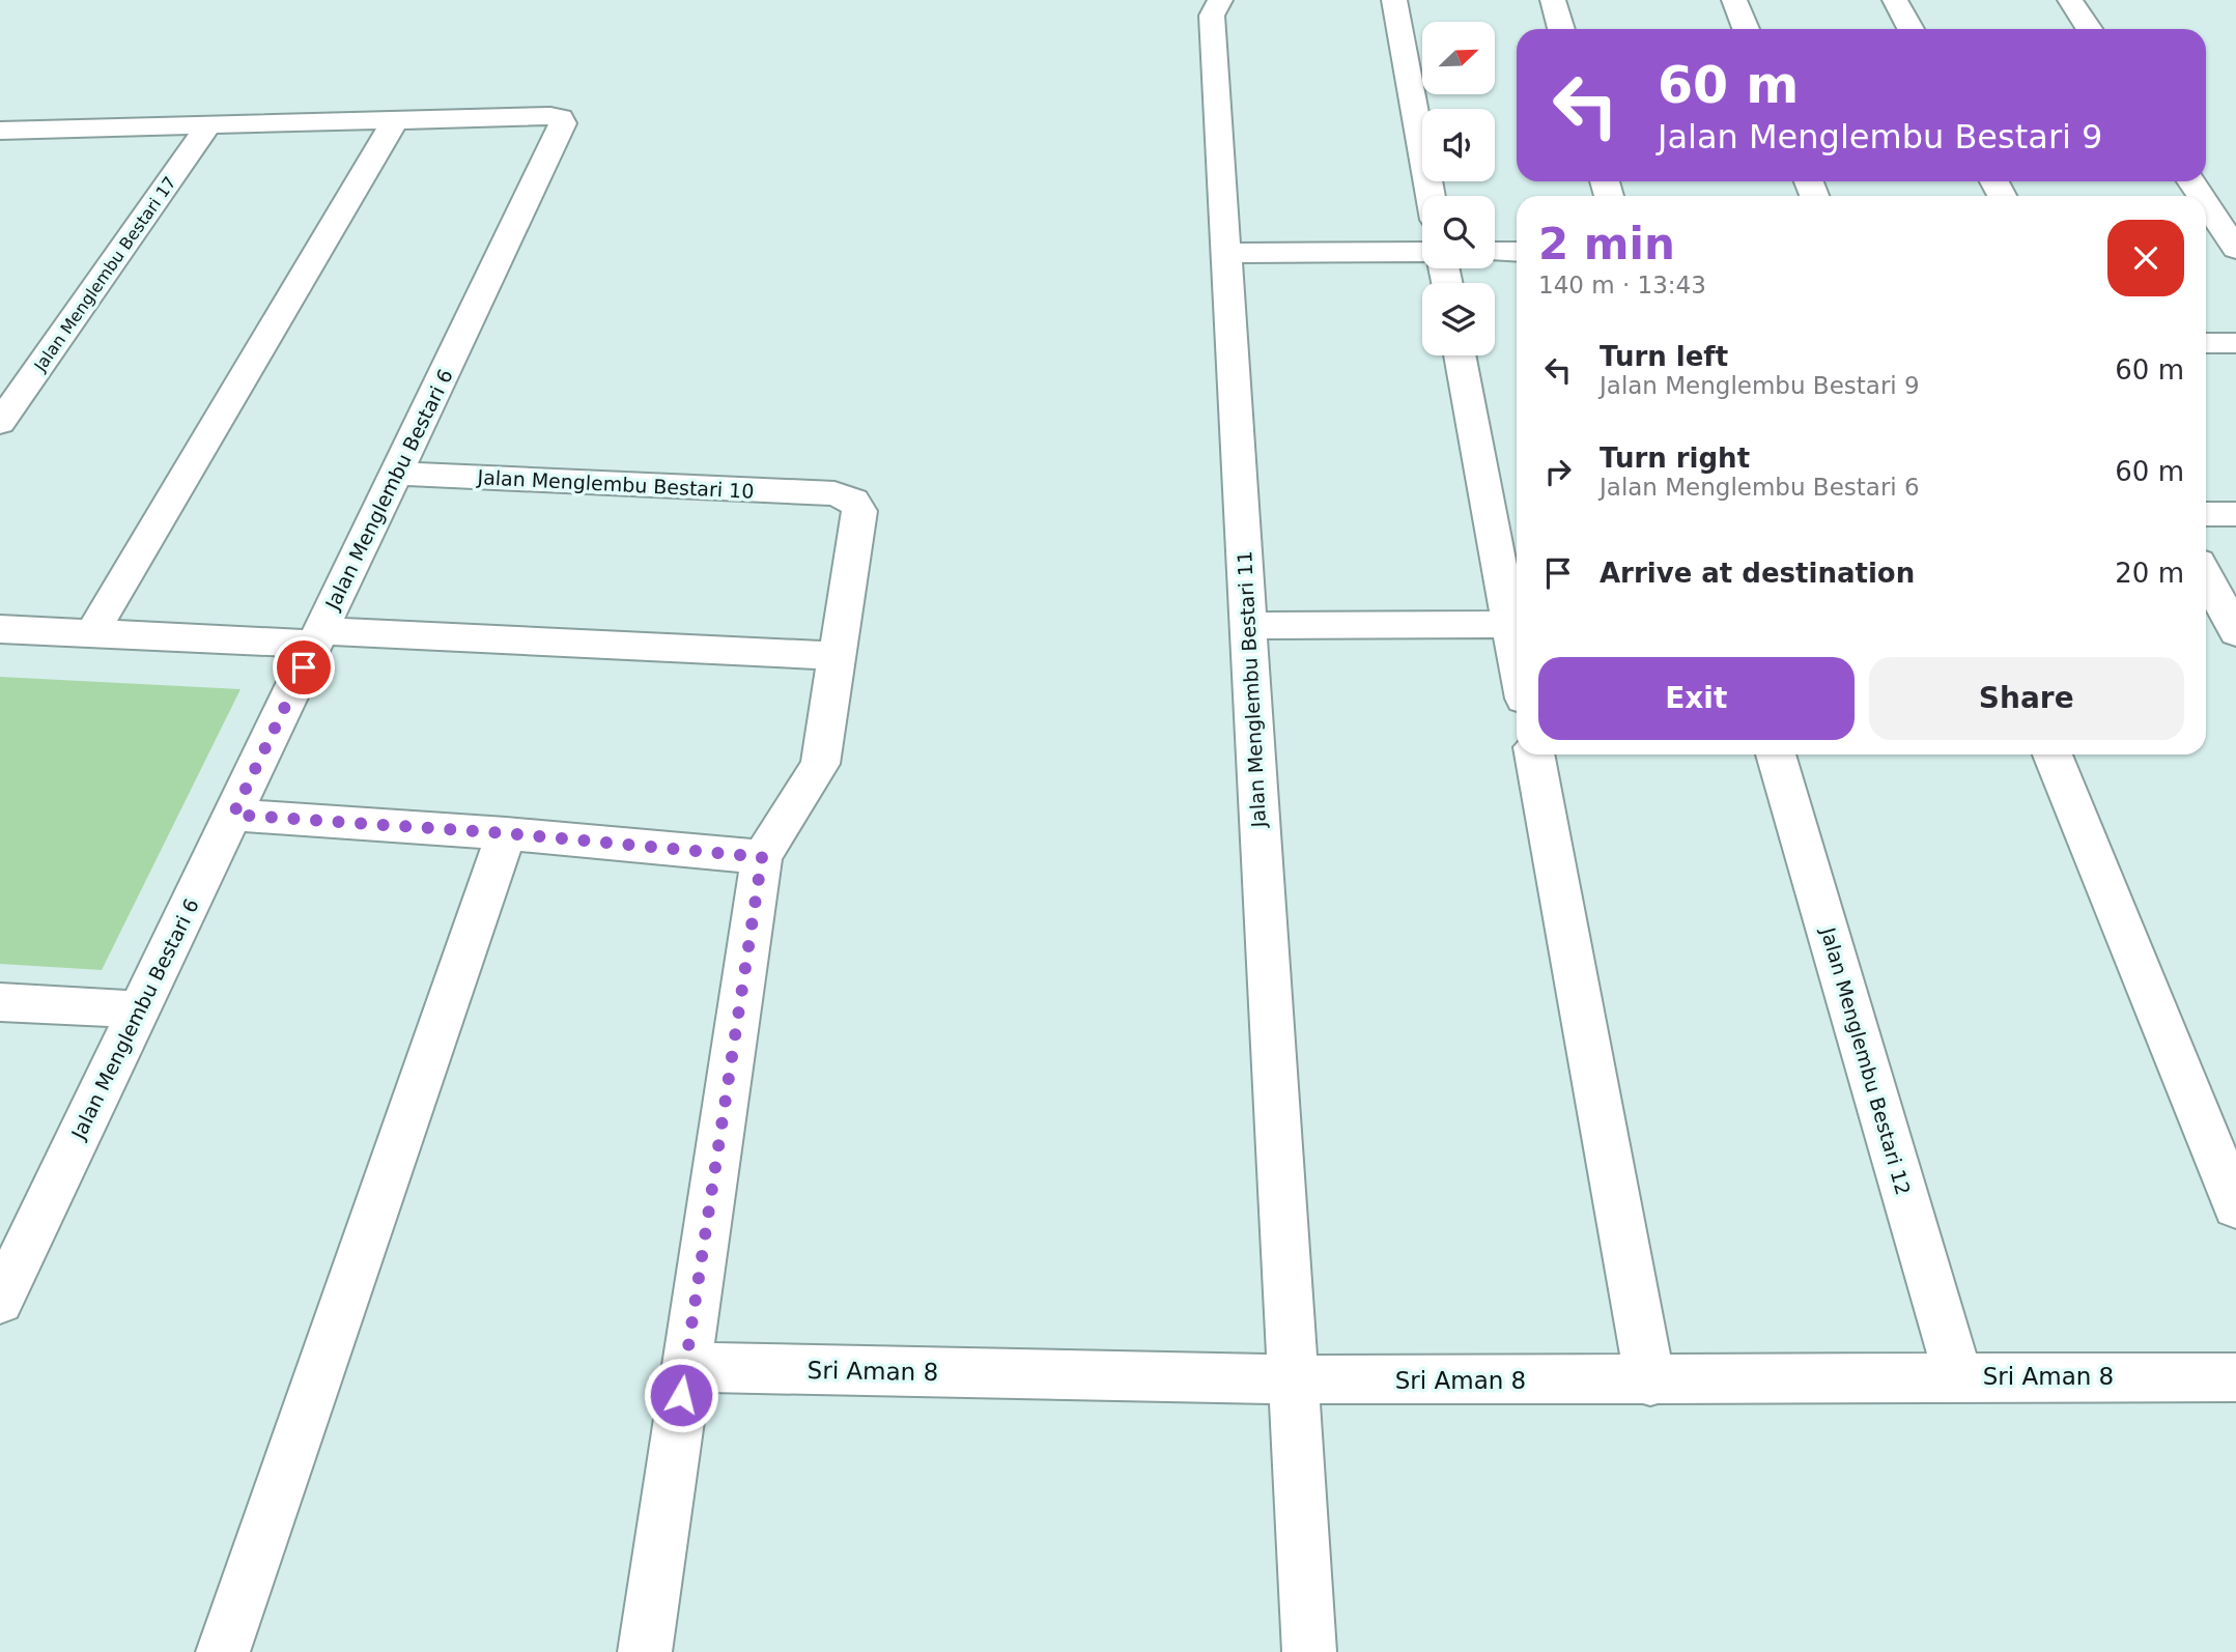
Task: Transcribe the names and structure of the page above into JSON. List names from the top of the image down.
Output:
{
  "streets": {
    "street": [
      "Jalan Menglembu Bestari 17",
      "Jalan Menglembu Bestari 10",
      "Jalan Menglembu Bestari 6",
      "Jalan Menglembu Bestari 11",
      "Jalan Menglembu Bestari 12",
      "Sri Aman 8"
    ]
  },
  "crossings": [
    ["Jalan Menglembu Bestari 10", "Jalan Menglembu Bestari 6"],
    ["Jalan Menglembu Bestari 11", "Sri Aman 8"],
    ["Jalan Menglembu Bestari 12", "Sri Aman 8"]
  ],
  "north": "top right",
  "page": {
    "turn": ["60 m", "Jalan Menglembu Bestari 9"],
    "heading": ["2 min", "140 m · 13:43"],
    "list": [
      {
        "name": "Turn left",
        "note": "Jalan Menglembu Bestari 9",
        "value": "60 m"
      },
      {
        "name": "Turn right",
        "note": "Jalan Menglembu Bestari 6",
        "value": "60 m"
      },
      {
        "name": "Arrive at destination",
        "value": "20 m"
      }
    ],
    "buttons": ["Exit", "Share"]
  }
}
